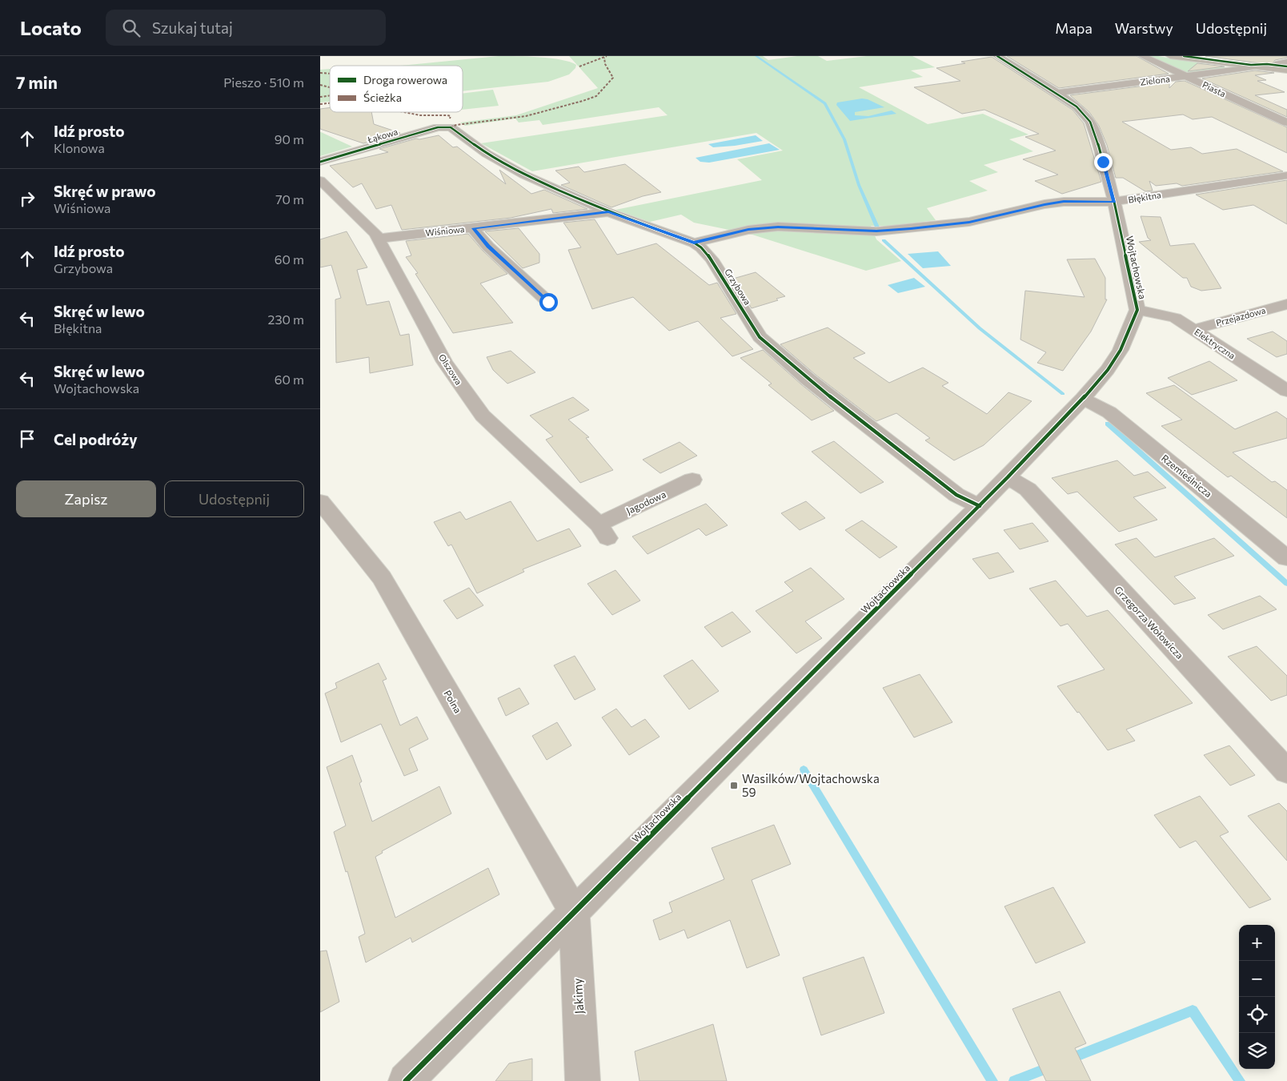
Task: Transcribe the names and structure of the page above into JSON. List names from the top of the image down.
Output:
{
  "streets": {
    "street": [
      "Zielona",
      "Piasta",
      "Łąkowa",
      "Błękitna",
      "Wiśniowa",
      "Wojtachowska",
      "Grzybowa",
      "Przejazdowa",
      "Elektryczna",
      "Olszowa",
      "Rzemieślnicza",
      "Jagodowa",
      "Grzegorza Wołowicza",
      "Polna",
      "Jakimy"
    ]
  },
  "crossings": [
    ["Zielona", "Piasta"],
    ["Zielona", "Wojtachowska"],
    ["Łąkowa", "Wiśniowa"],
    ["Błękitna", "Wojtachowska"],
    ["Błękitna", "Grzybowa"],
    ["Wiśniowa", "Olszowa"],
    ["Wojtachowska", "Grzybowa"],
    ["Wojtachowska", "Elektryczna"],
    ["Wojtachowska", "Rzemieślnicza"],
    ["Wojtachowska", "Grzegorza Wołowicza"],
    ["Wojtachowska", "Polna"],
    ["Wojtachowska", "Jakimy"],
    ["Przejazdowa", "Elektryczna"],
    ["Olszowa", "Jagodowa"],
    ["Polna", "Jakimy"]
  ],
  "places": {
    "transit": ["Wasilków/Wojtachowska 59"]
  },
  "legend": ["Droga rowerowa", "Ścieżka"],
  "page": {
    "header": "Locato",
    "search": "Szukaj tutaj",
    "nav": ["Mapa", "Warstwy", "Udostępnij"],
    "heading": ["7 min", "Pieszo · 510 m"],
    "list": [
      ["Idź prosto", "Klonowa", "90 m"],
      ["Skręć w prawo", "Wiśniowa", "70 m"],
      ["Idź prosto", "Grzybowa", "60 m"],
      ["Skręć w lewo", "Błękitna", "230 m"],
      ["Skręć w lewo", "Wojtachowska", "60 m"],
      "Cel podróży"
    ],
    "buttons": ["Zapisz", "Udostępnij"],
    "map_buttons": ["+", "−"]
  }
}
